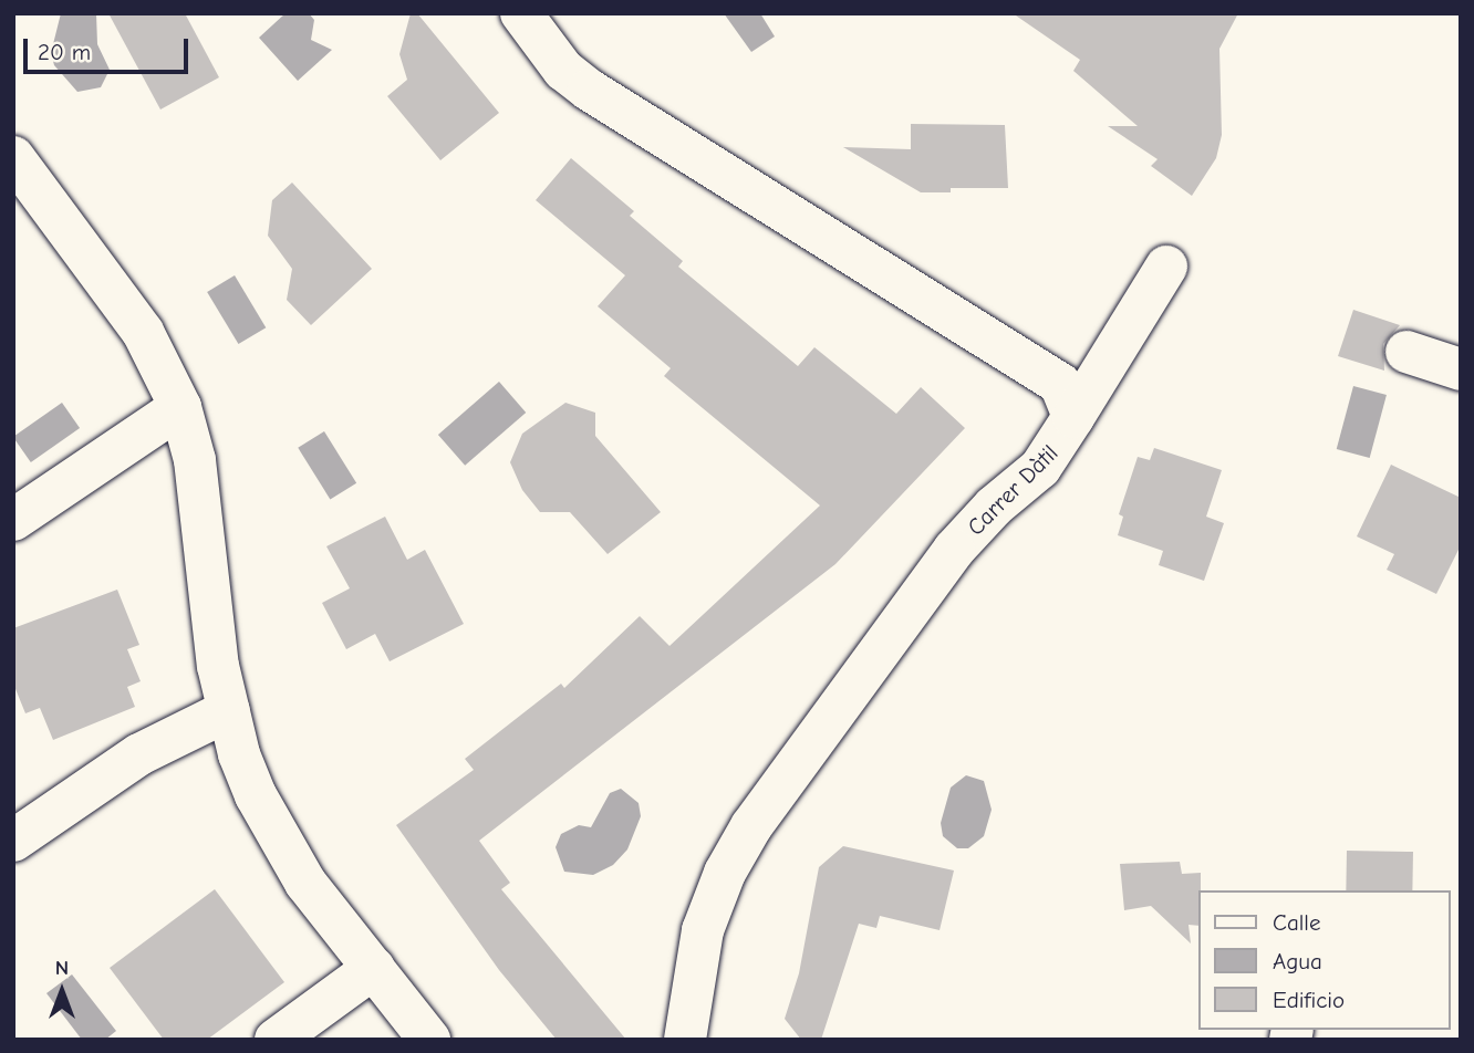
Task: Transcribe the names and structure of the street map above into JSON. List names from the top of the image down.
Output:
{
  "streets": {
    "street": ["Carrer Dàtil"]
  },
  "legend": ["Calle", "Agua", "Edificio"],
  "scale_bar": "20 m",
  "north": "top"
}
